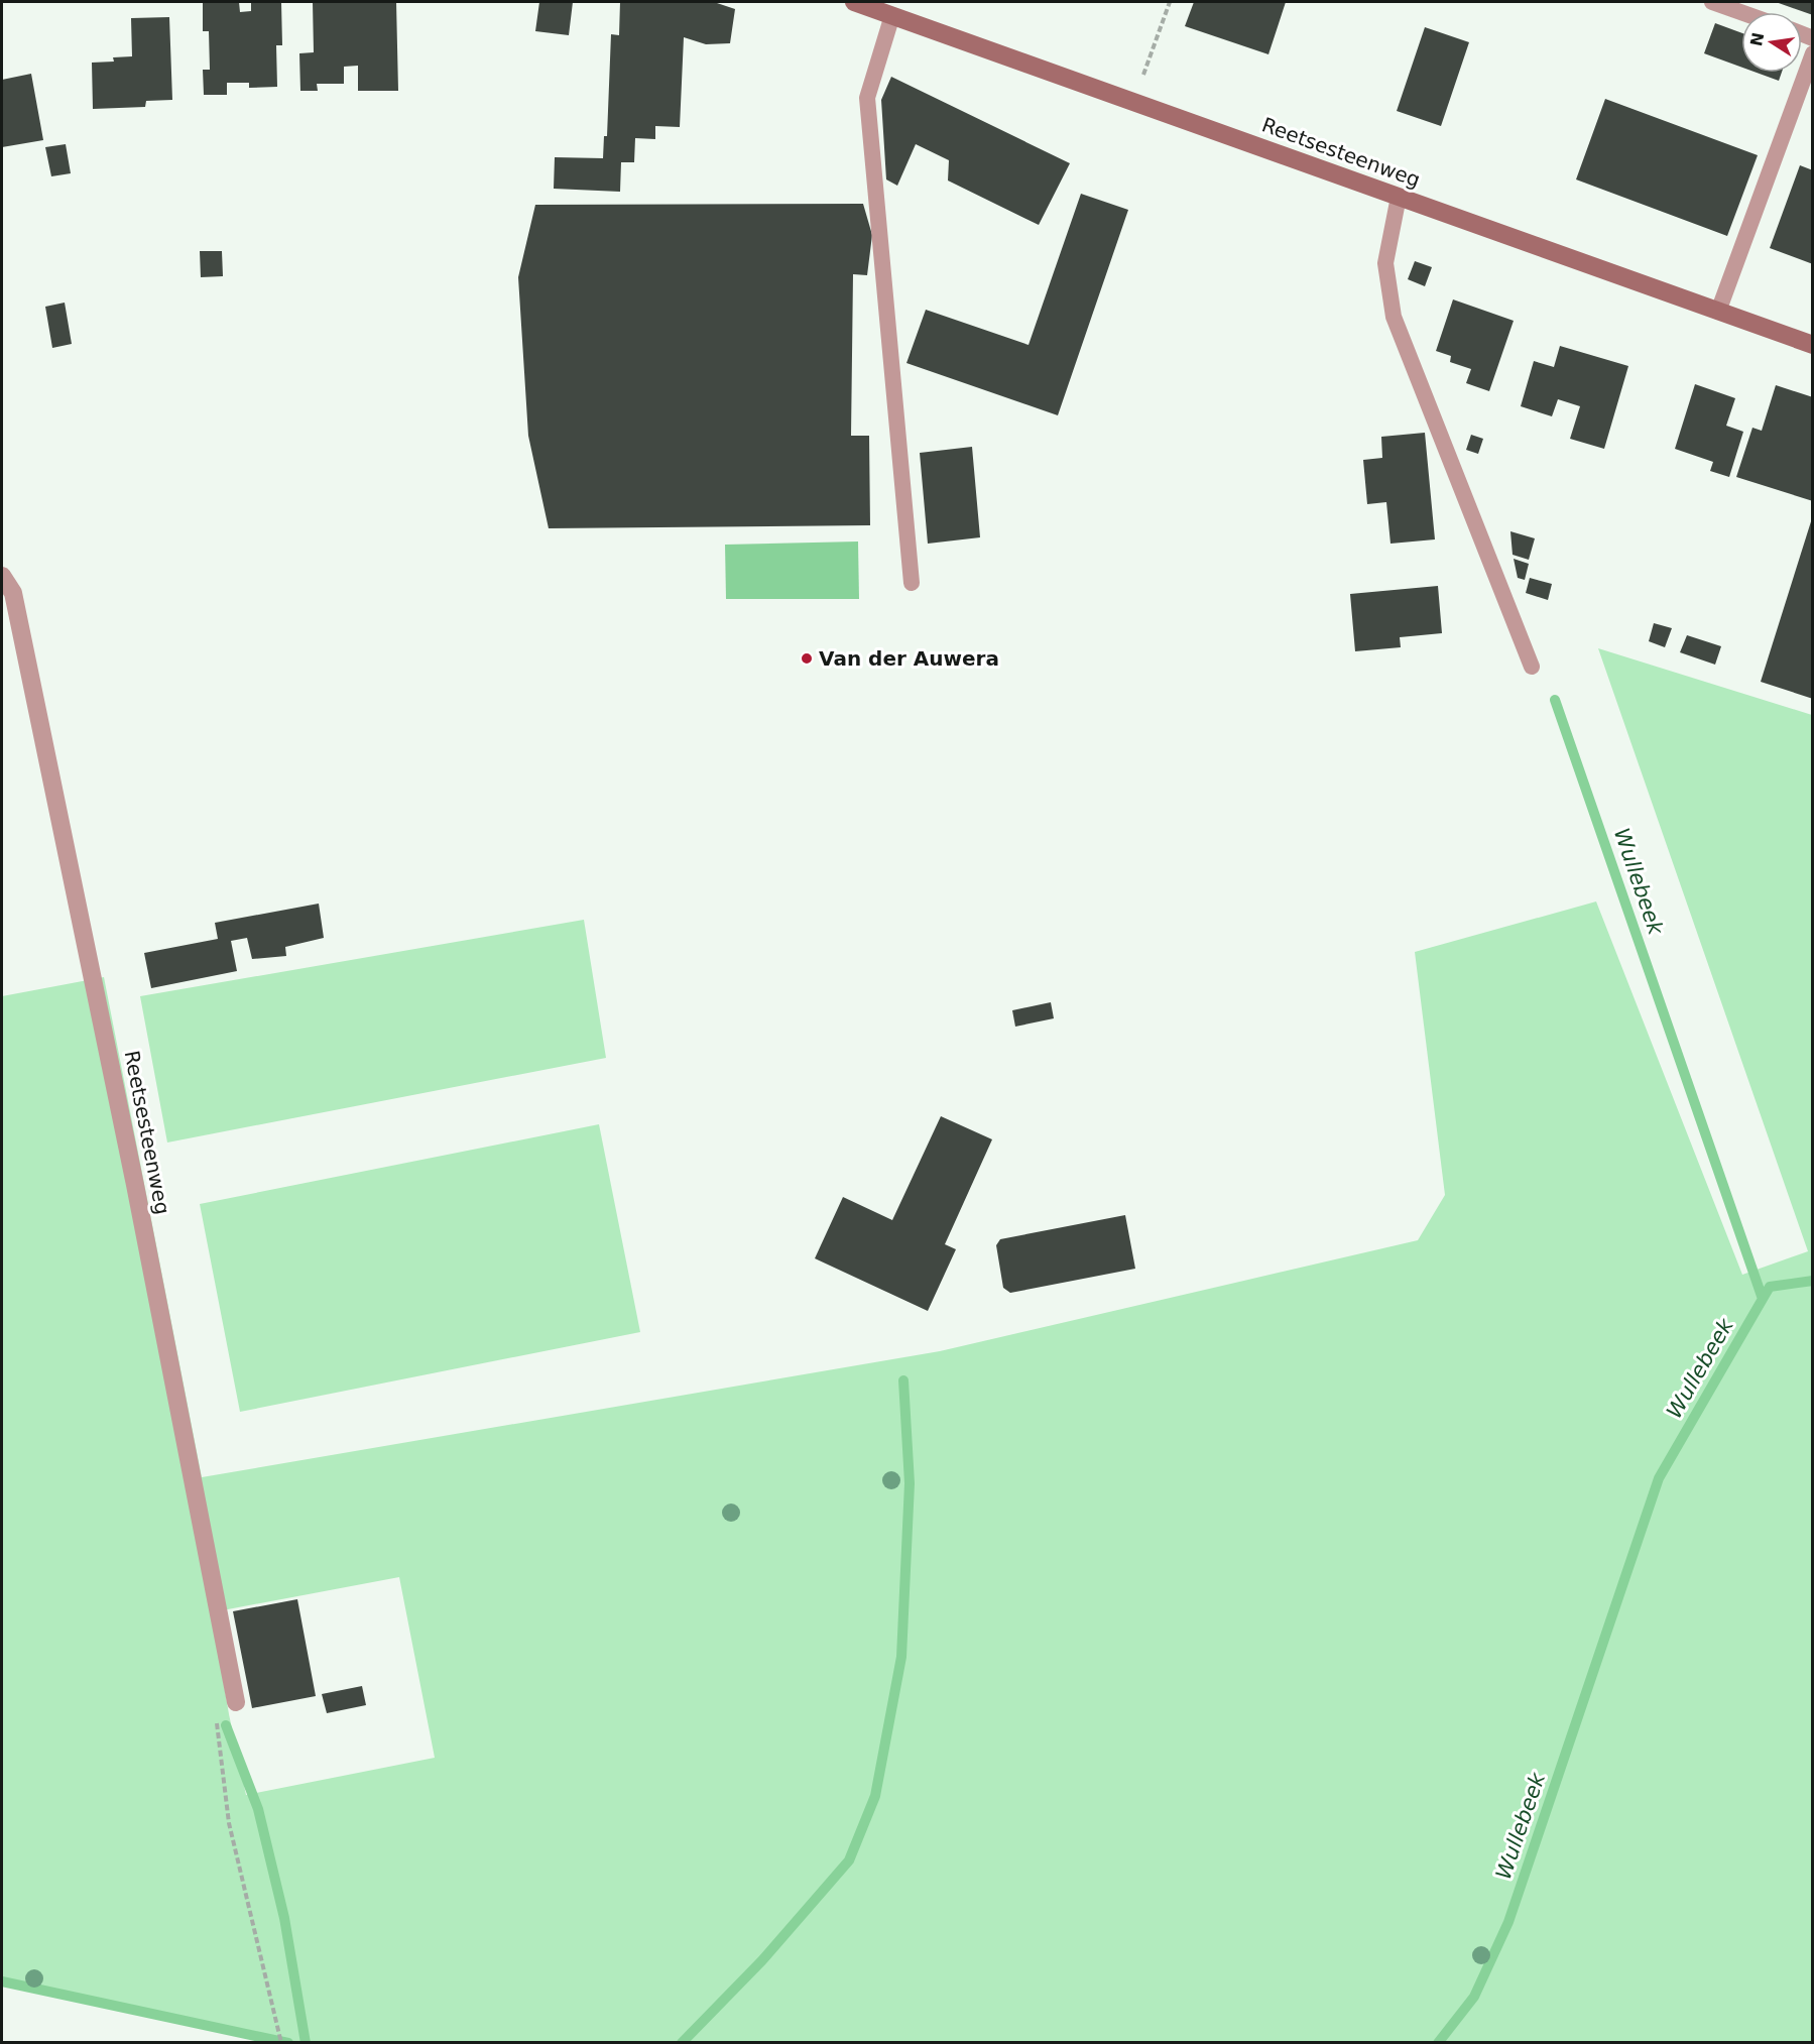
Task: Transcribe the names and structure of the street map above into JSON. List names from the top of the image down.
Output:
{
  "streets": {
    "street": ["Reetsesteenweg"]
  },
  "water": ["Wullebeek"],
  "places": ["Van der Auwera"],
  "north": "left"
}
